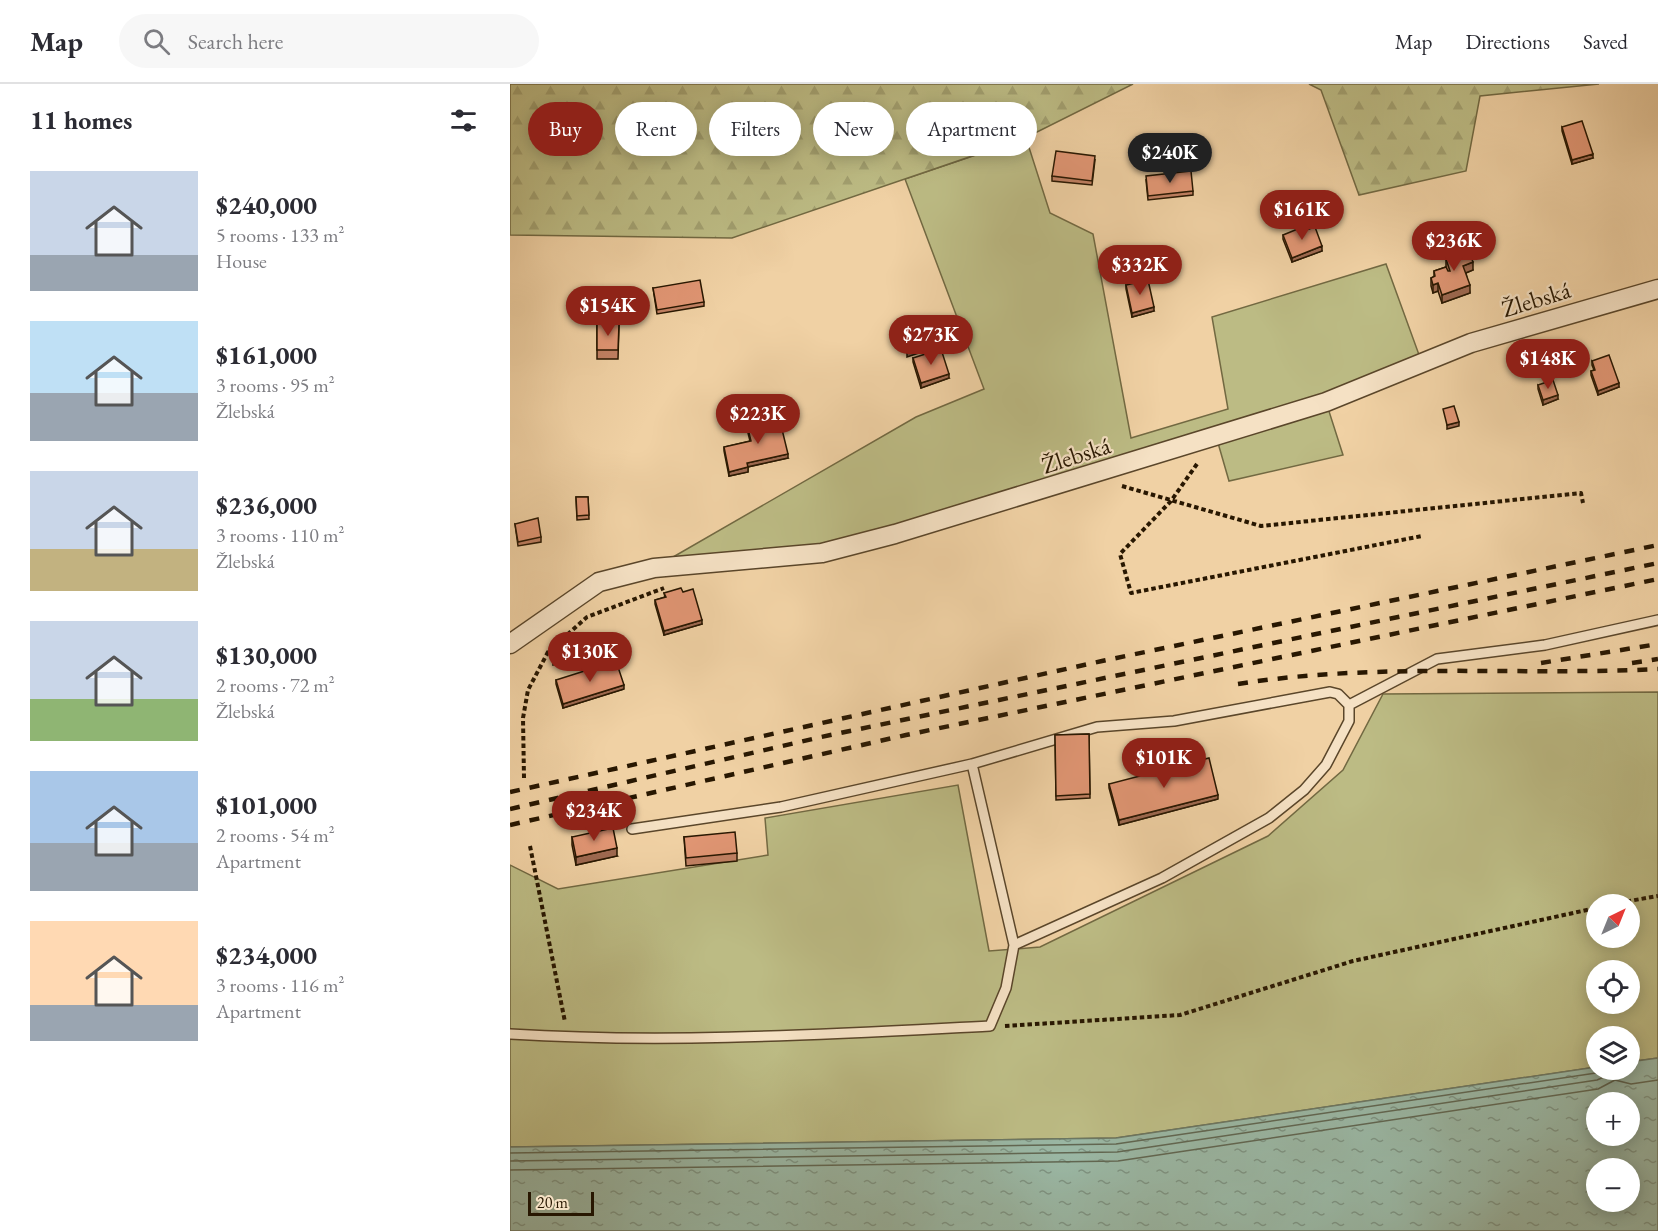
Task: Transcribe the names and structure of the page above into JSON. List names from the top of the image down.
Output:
{
  "streets": {
    "street": ["Žlebská"]
  },
  "scale_bar": "20 m",
  "north": "top right",
  "page": {
    "header": "Map",
    "search": "Search here",
    "nav": ["Map", "Directions", "Saved"],
    "heading": "11 homes",
    "chip": [
      "Buy",
      "Rent",
      "Filters",
      "New",
      "Apartment"
    ],
    "price": [
      "$240K",
      "$161K",
      "$236K",
      "$332K",
      "$154K",
      "$273K",
      "$148K",
      "$223K",
      "$130K",
      "$101K",
      "$234K"
    ],
    "list": [
      {
        "name": "$240,000",
        "note": "5 rooms · 133 m² · House"
      },
      {
        "name": "$161,000",
        "note": "3 rooms · 95 m² · Žlebská"
      },
      {
        "name": "$236,000",
        "note": "3 rooms · 110 m² · Žlebská"
      },
      {
        "name": "$130,000",
        "note": "2 rooms · 72 m² · Žlebská"
      },
      {
        "name": "$101,000",
        "note": "2 rooms · 54 m² · Apartment"
      },
      {
        "name": "$234,000",
        "note": "3 rooms · 116 m² · Apartment"
      }
    ],
    "map_buttons": ["+", "−"],
    "scale": "20 m"
  }
}
